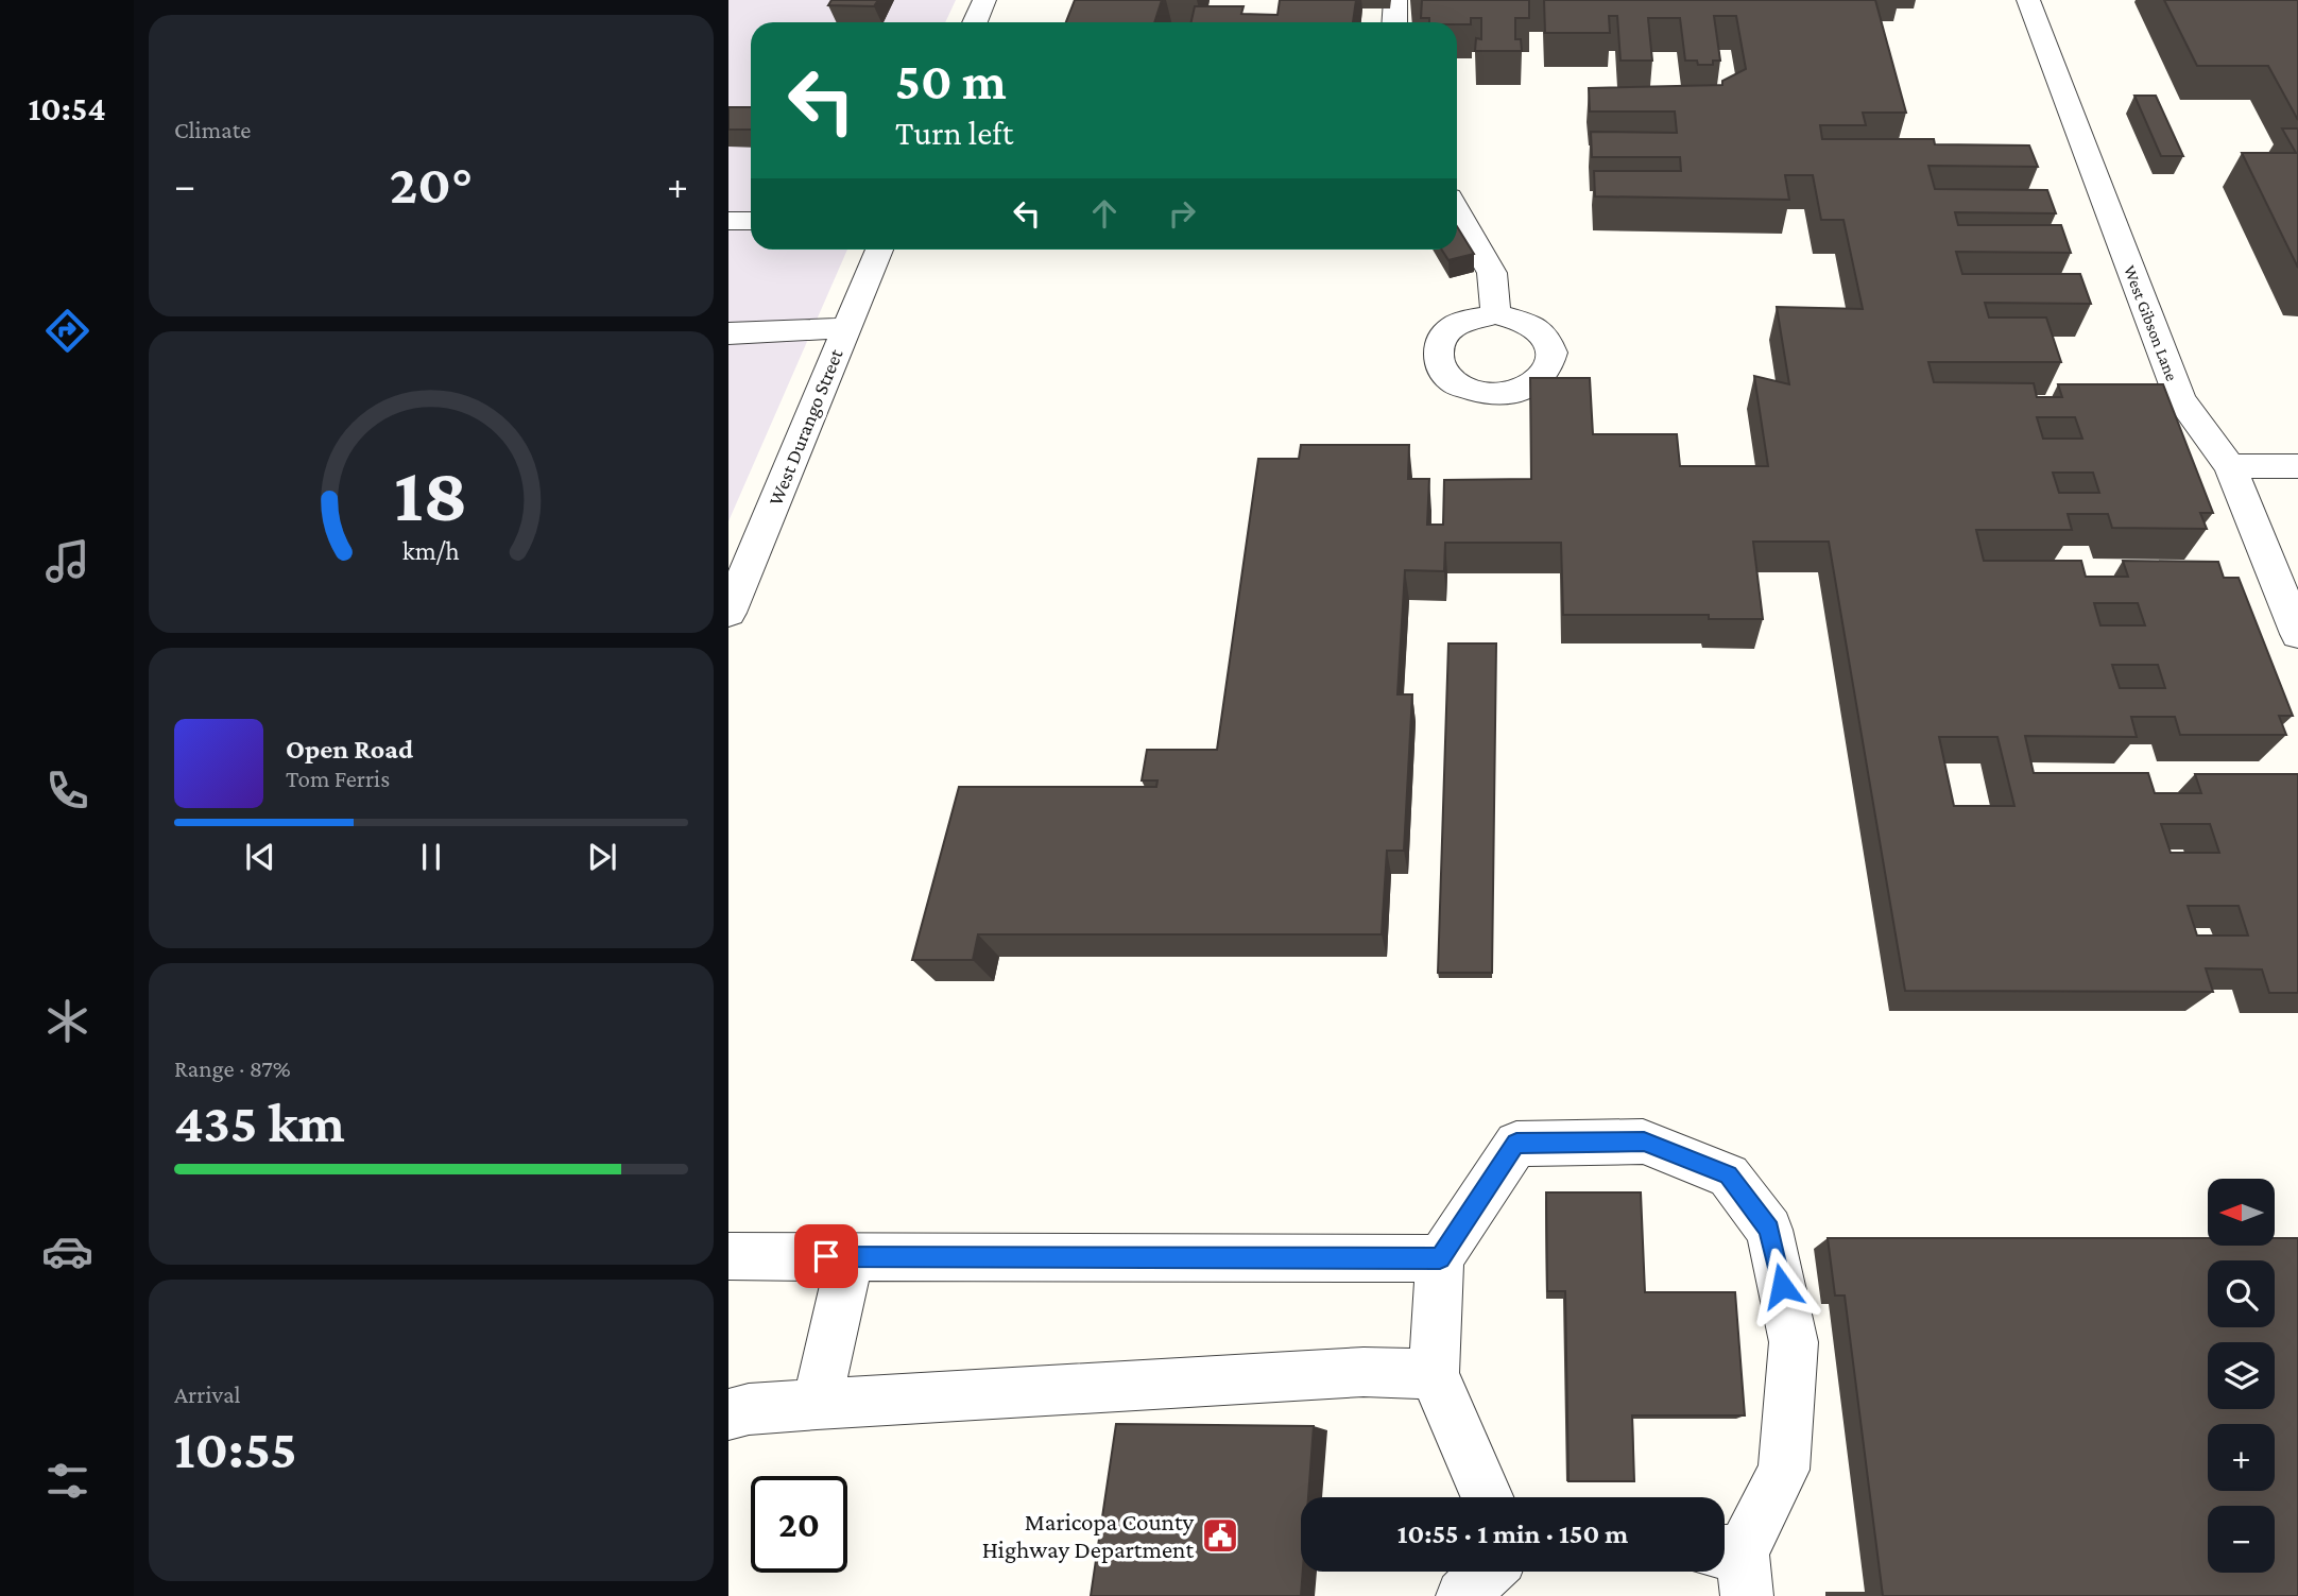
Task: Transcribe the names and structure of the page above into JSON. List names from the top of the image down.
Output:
{
  "streets": {
    "street": ["West Gibson Lane", "West Durango Street"]
  },
  "places": {
    "public building": ["Maricopa County Highway Department"]
  },
  "north": "left",
  "page": {
    "tabs": "10:54",
    "tile": [
      "Climate",
      ["Range · 87%", "435 km"],
      ["Arrival", "10:55"]
    ],
    "turn": ["50 m", "Turn left"],
    "heat": ["−", "20°", "+"],
    "song": ["Open Road", "Tom Ferris"],
    "map_buttons": ["+", "−"],
    "limit": "20",
    "trip": "10:55 · 1 min · 150 m",
    "gauge": ["18", "km/h"]
  }
}
